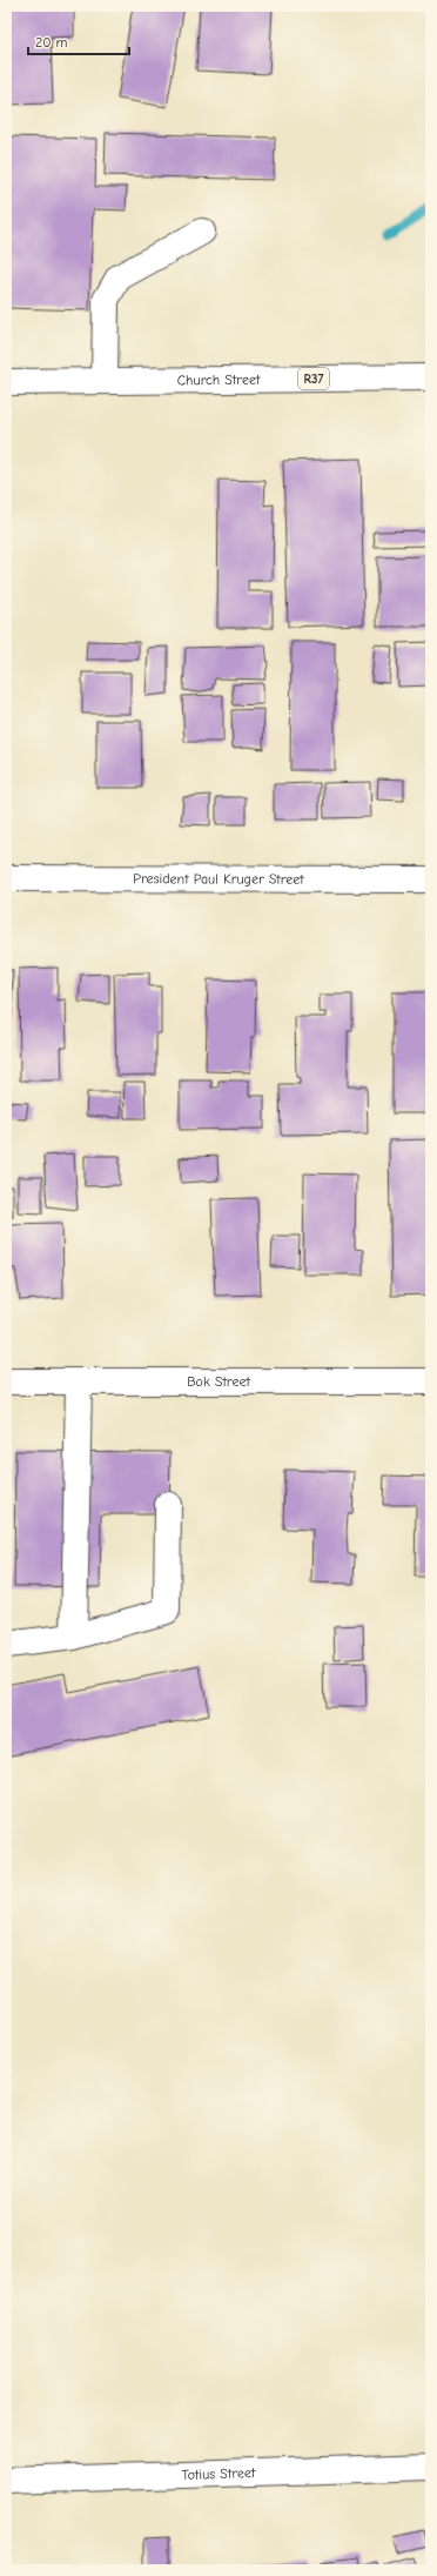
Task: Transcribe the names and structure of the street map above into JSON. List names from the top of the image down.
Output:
{
  "streets": {
    "street": [
      "R37",
      "Church Street",
      "President Paul Kruger Street",
      "Bok Street",
      "Totius Street"
    ]
  },
  "scale_bar": "20 m"
}
